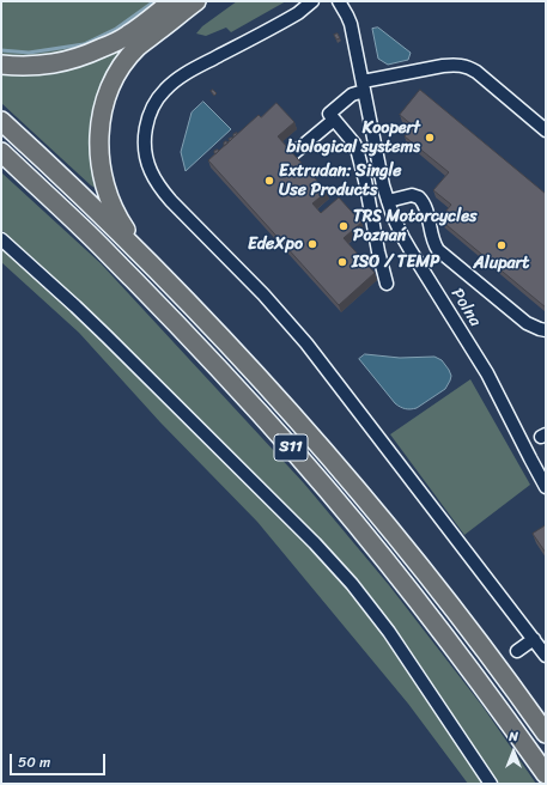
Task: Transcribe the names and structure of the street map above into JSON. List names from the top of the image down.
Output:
{
  "streets": {
    "highway": ["S11"],
    "street": ["Polna"]
  },
  "places": [
    "Koopert biological systems",
    "Extrudan: Single Use Products",
    "TRS Motorcycles Poznań",
    "EdeXpo",
    "Alupart",
    "ISO / TEMP"
  ],
  "scale_bar": "50 m",
  "north": "top"
}
